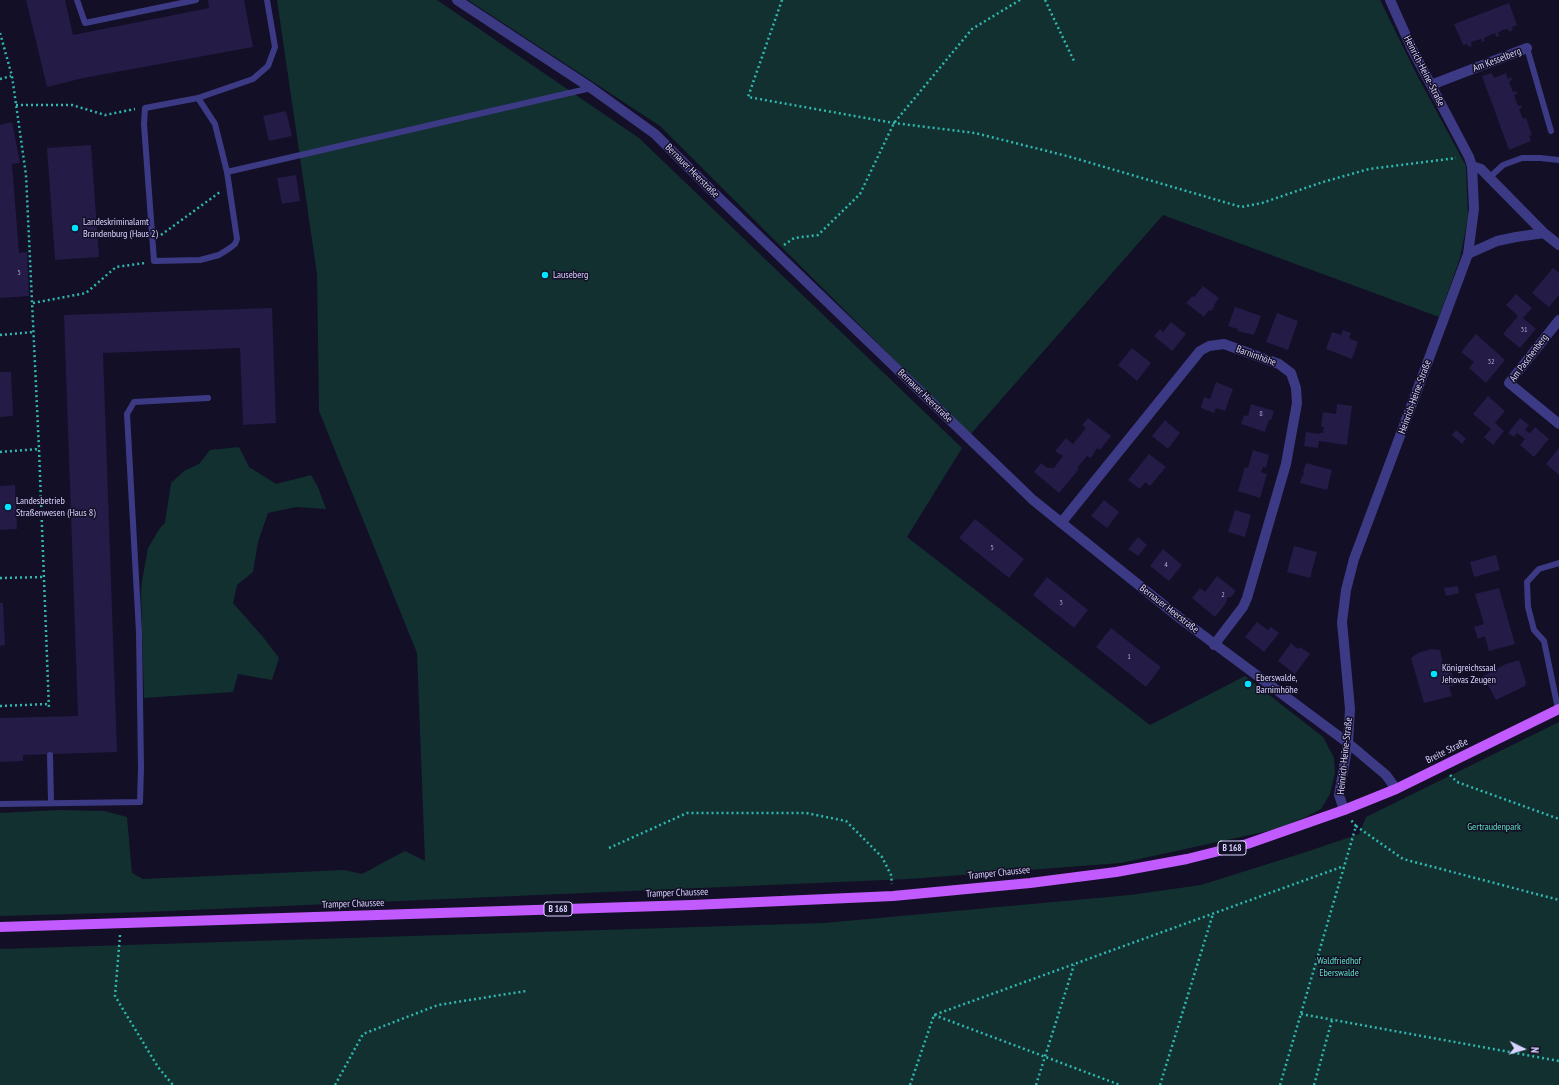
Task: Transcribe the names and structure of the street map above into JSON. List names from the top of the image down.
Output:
{
  "streets": {
    "main road": ["Breite Straße", "B 168", "Tramper Chaussee"],
    "street": [
      "Am Kesselberg",
      "Heinrich-Heine-Straße",
      "Bernauer Heerstraße",
      "Barnimhöhe",
      "Am Paschenberg"
    ]
  },
  "crossings": [
    ["Am Kesselberg", "Heinrich-Heine-Straße"],
    ["Heinrich-Heine-Straße", "Bernauer Heerstraße"],
    ["Heinrich-Heine-Straße", "Breite Straße"],
    ["Heinrich-Heine-Straße", "Tramper Chaussee"],
    ["Bernauer Heerstraße", "Barnimhöhe"],
    ["Bernauer Heerstraße", "Breite Straße"],
    ["Breite Straße", "Tramper Chaussee"]
  ],
  "parks": ["Gertraudenpark", "Waldfriedhof Eberswalde"],
  "places": [
    "Landeskriminalamt Brandenburg (Haus 2)",
    "Lauseberg",
    "Landesbetrieb Straßenwesen (Haus 8)",
    "Königreichssaal Jehovas Zeugen",
    "Eberswalde, Barnimhöhe"
  ],
  "house_numbers": [
    "5",
    "31",
    "32",
    "8",
    "5",
    "4",
    "2",
    "3",
    "1"
  ],
  "north": "right"
}
